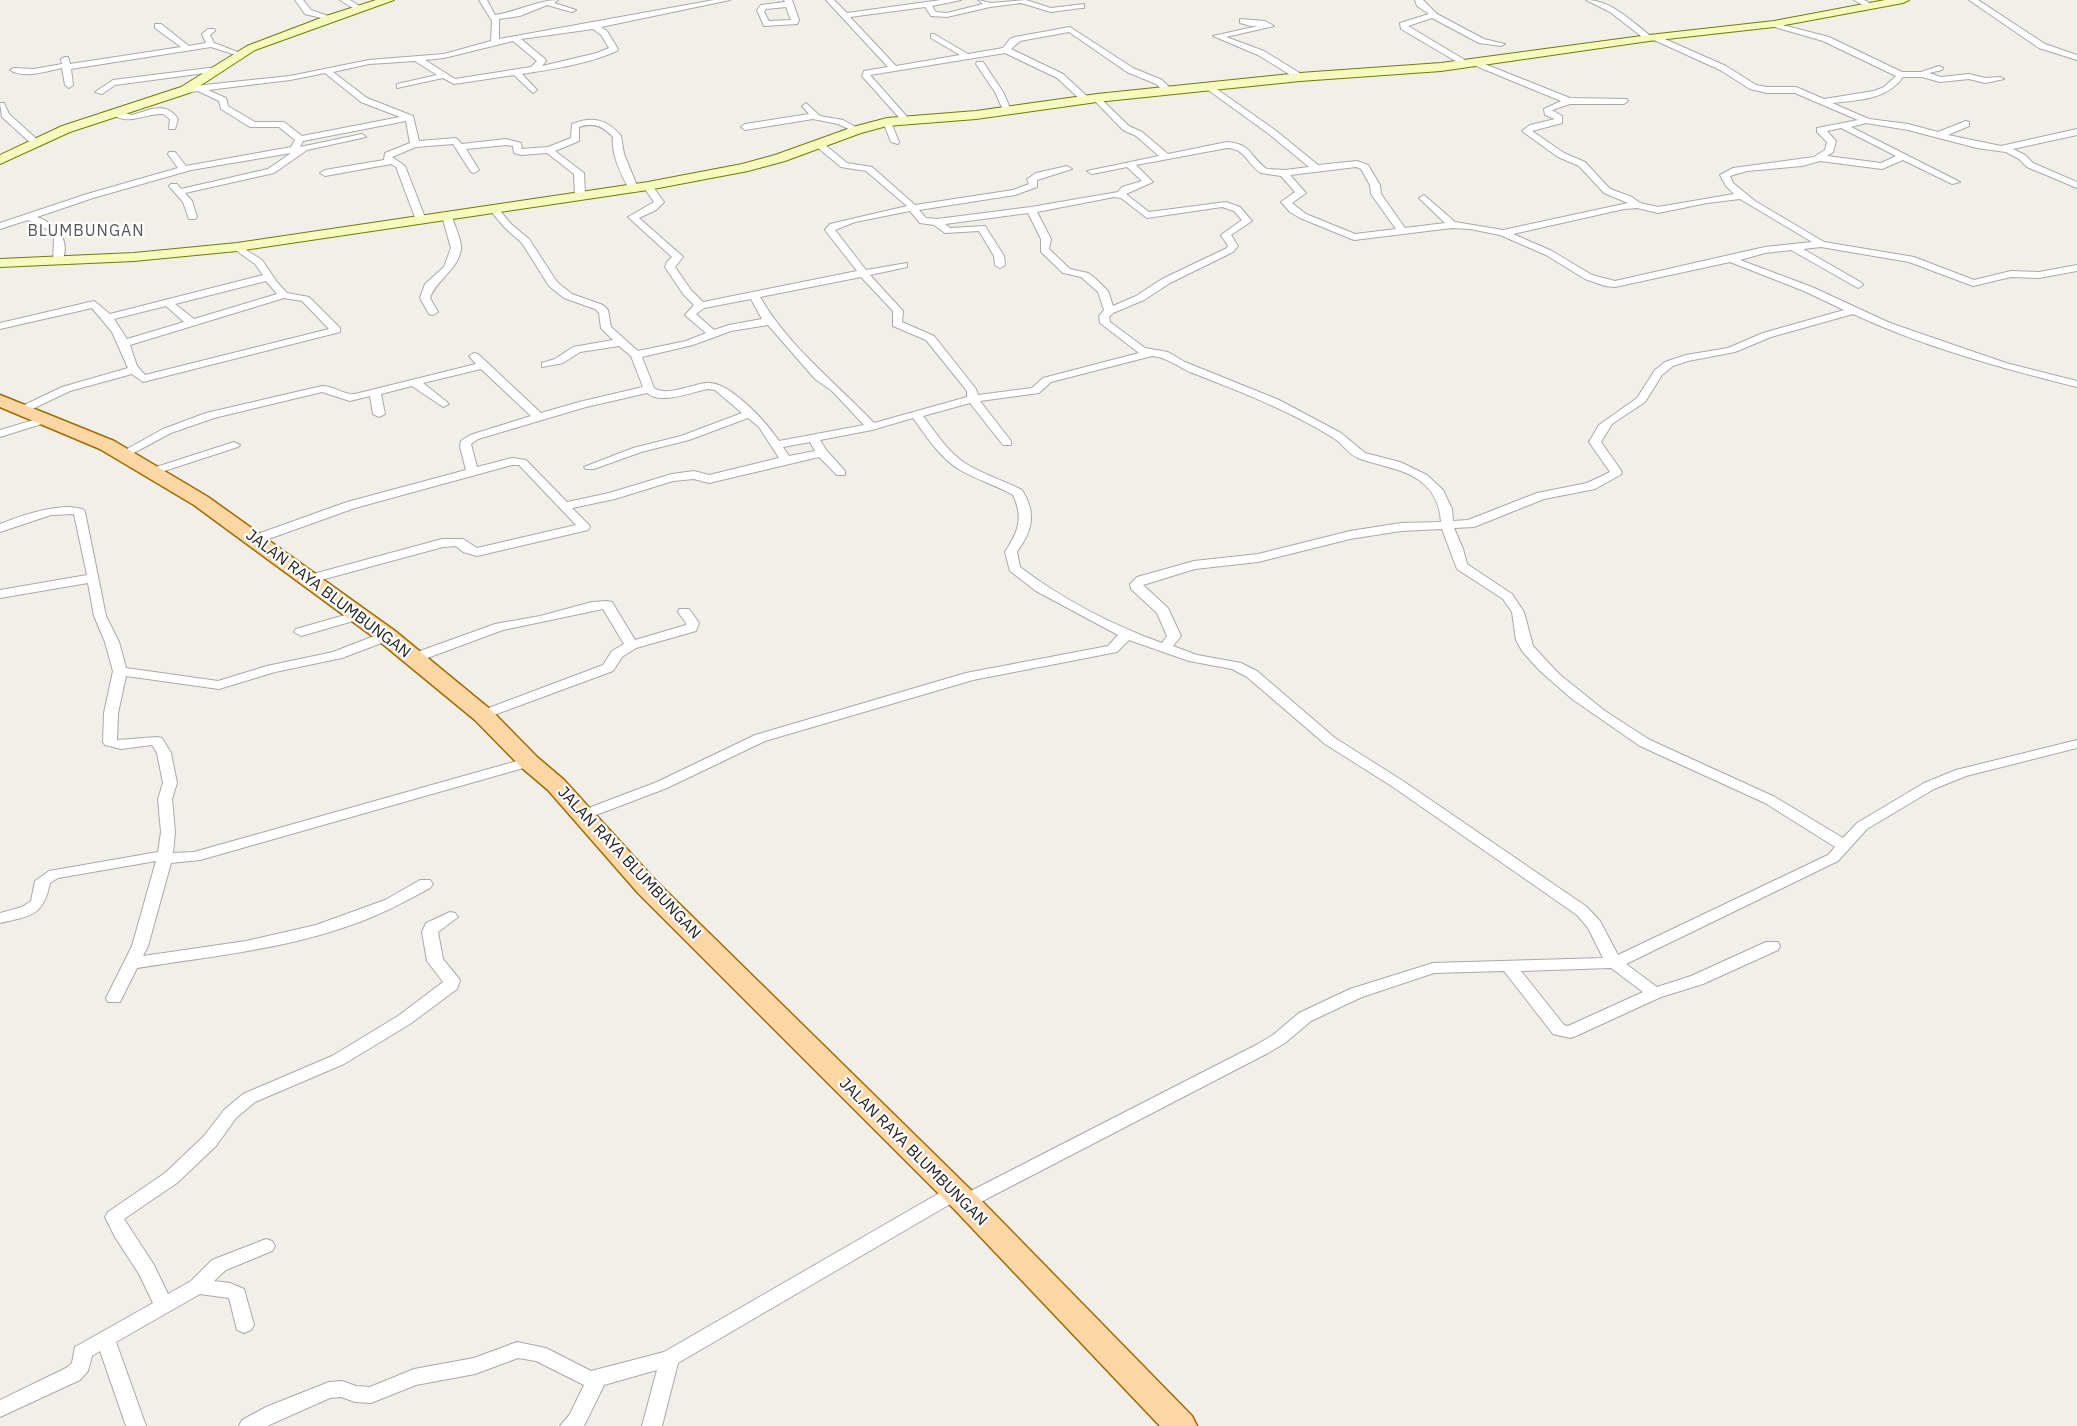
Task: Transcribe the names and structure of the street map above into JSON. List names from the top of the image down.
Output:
{
  "streets": {
    "main road": ["JALAN RAYA BLUMBUNGAN"]
  },
  "districts": ["BLUMBUNGAN"]
}
